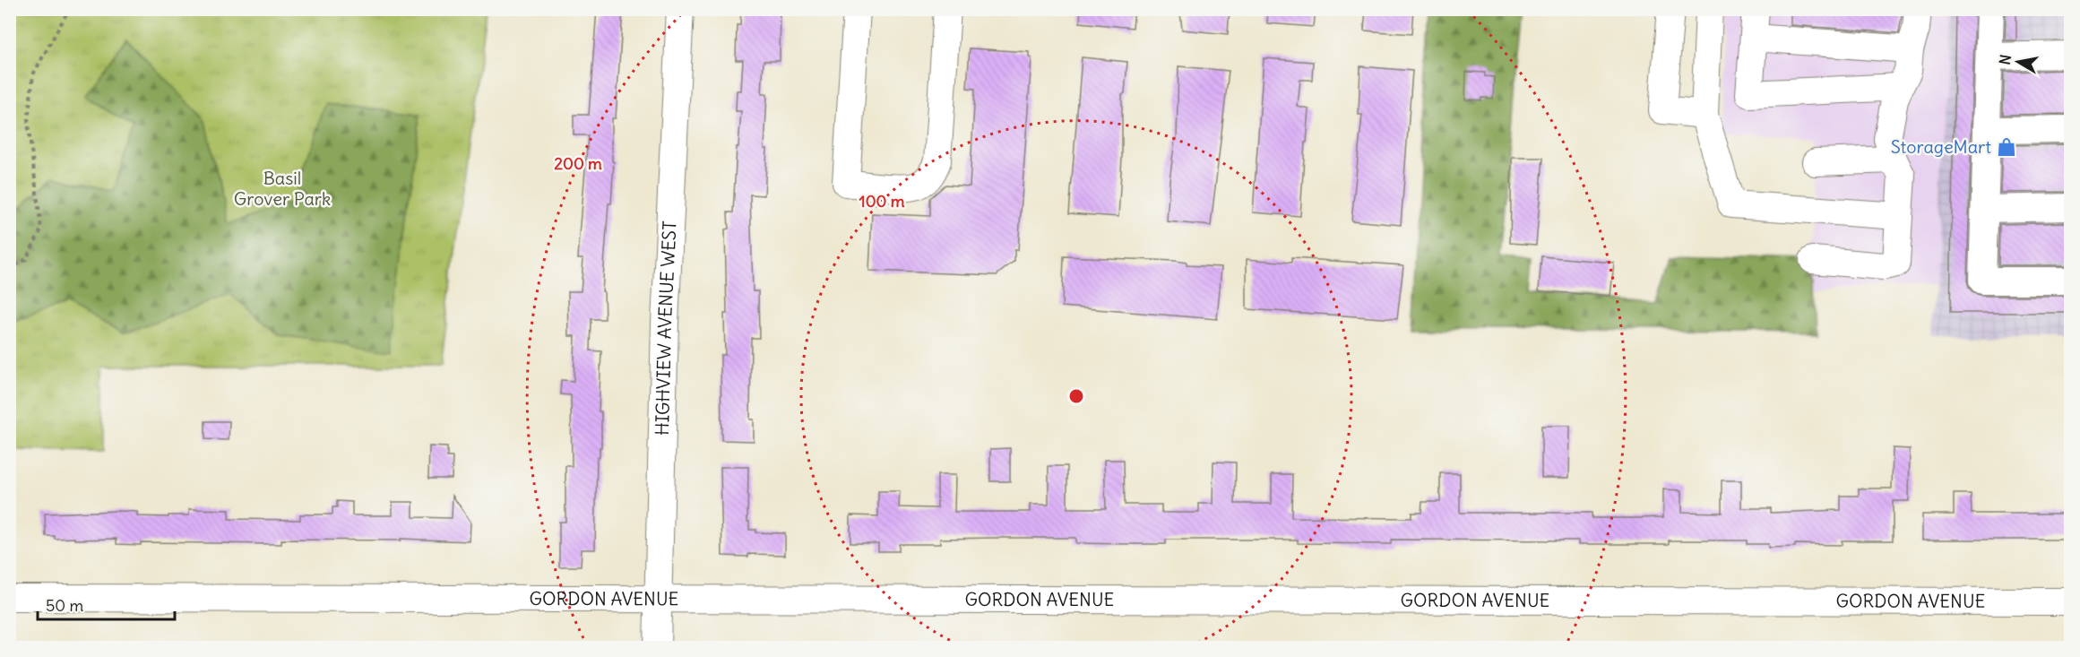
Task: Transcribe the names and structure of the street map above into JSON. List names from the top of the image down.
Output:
{
  "streets": {
    "street": ["HIGHVIEW AVENUE WEST", "GORDON AVENUE"]
  },
  "crossings": [
    ["HIGHVIEW AVENUE WEST", "GORDON AVENUE"]
  ],
  "parks": ["Basil Grover Park"],
  "places": {
    "shop": ["StorageMart"]
  },
  "scale_bar": "50 m",
  "north": "left",
  "rings": ["200 m", "100 m"]
}
